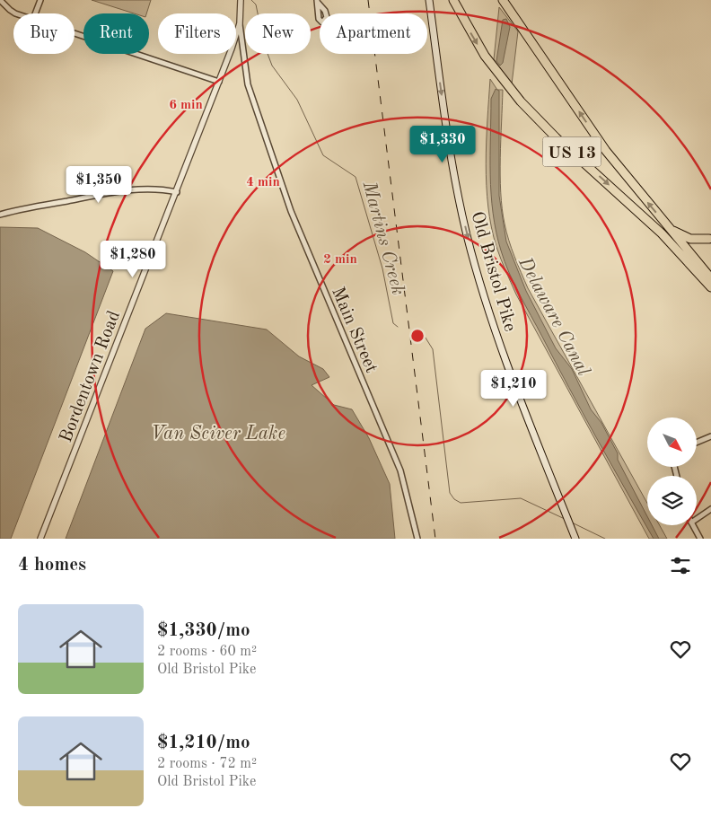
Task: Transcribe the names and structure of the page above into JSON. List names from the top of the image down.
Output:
{
  "streets": {
    "highway": ["US 13"],
    "main road": ["Old Bristol Pike"],
    "street": ["Main Street", "Bordentown Road"]
  },
  "crossings": [
    ["Main Street", "Bordentown Road"]
  ],
  "one_way": ["Old Bristol Pike"],
  "water": ["Martins Creek", "Delaware Canal", "Van Sciver Lake"],
  "north": "bottom right",
  "page": {
    "chip": [
      "Buy",
      "Rent",
      "Filters",
      "New",
      "Apartment"
    ],
    "price": [
      "$1,330",
      "$1,350",
      "$1,280",
      "$1,210"
    ],
    "heading": "4 homes",
    "list": [
      {
        "name": "$1,330/mo",
        "note": "2 rooms · 60 m² · Old Bristol Pike"
      },
      {
        "name": "$1,210/mo",
        "note": "2 rooms · 72 m² · Old Bristol Pike"
      }
    ]
  },
  "rings": ["6 min", "4 min", "2 min"]
}
